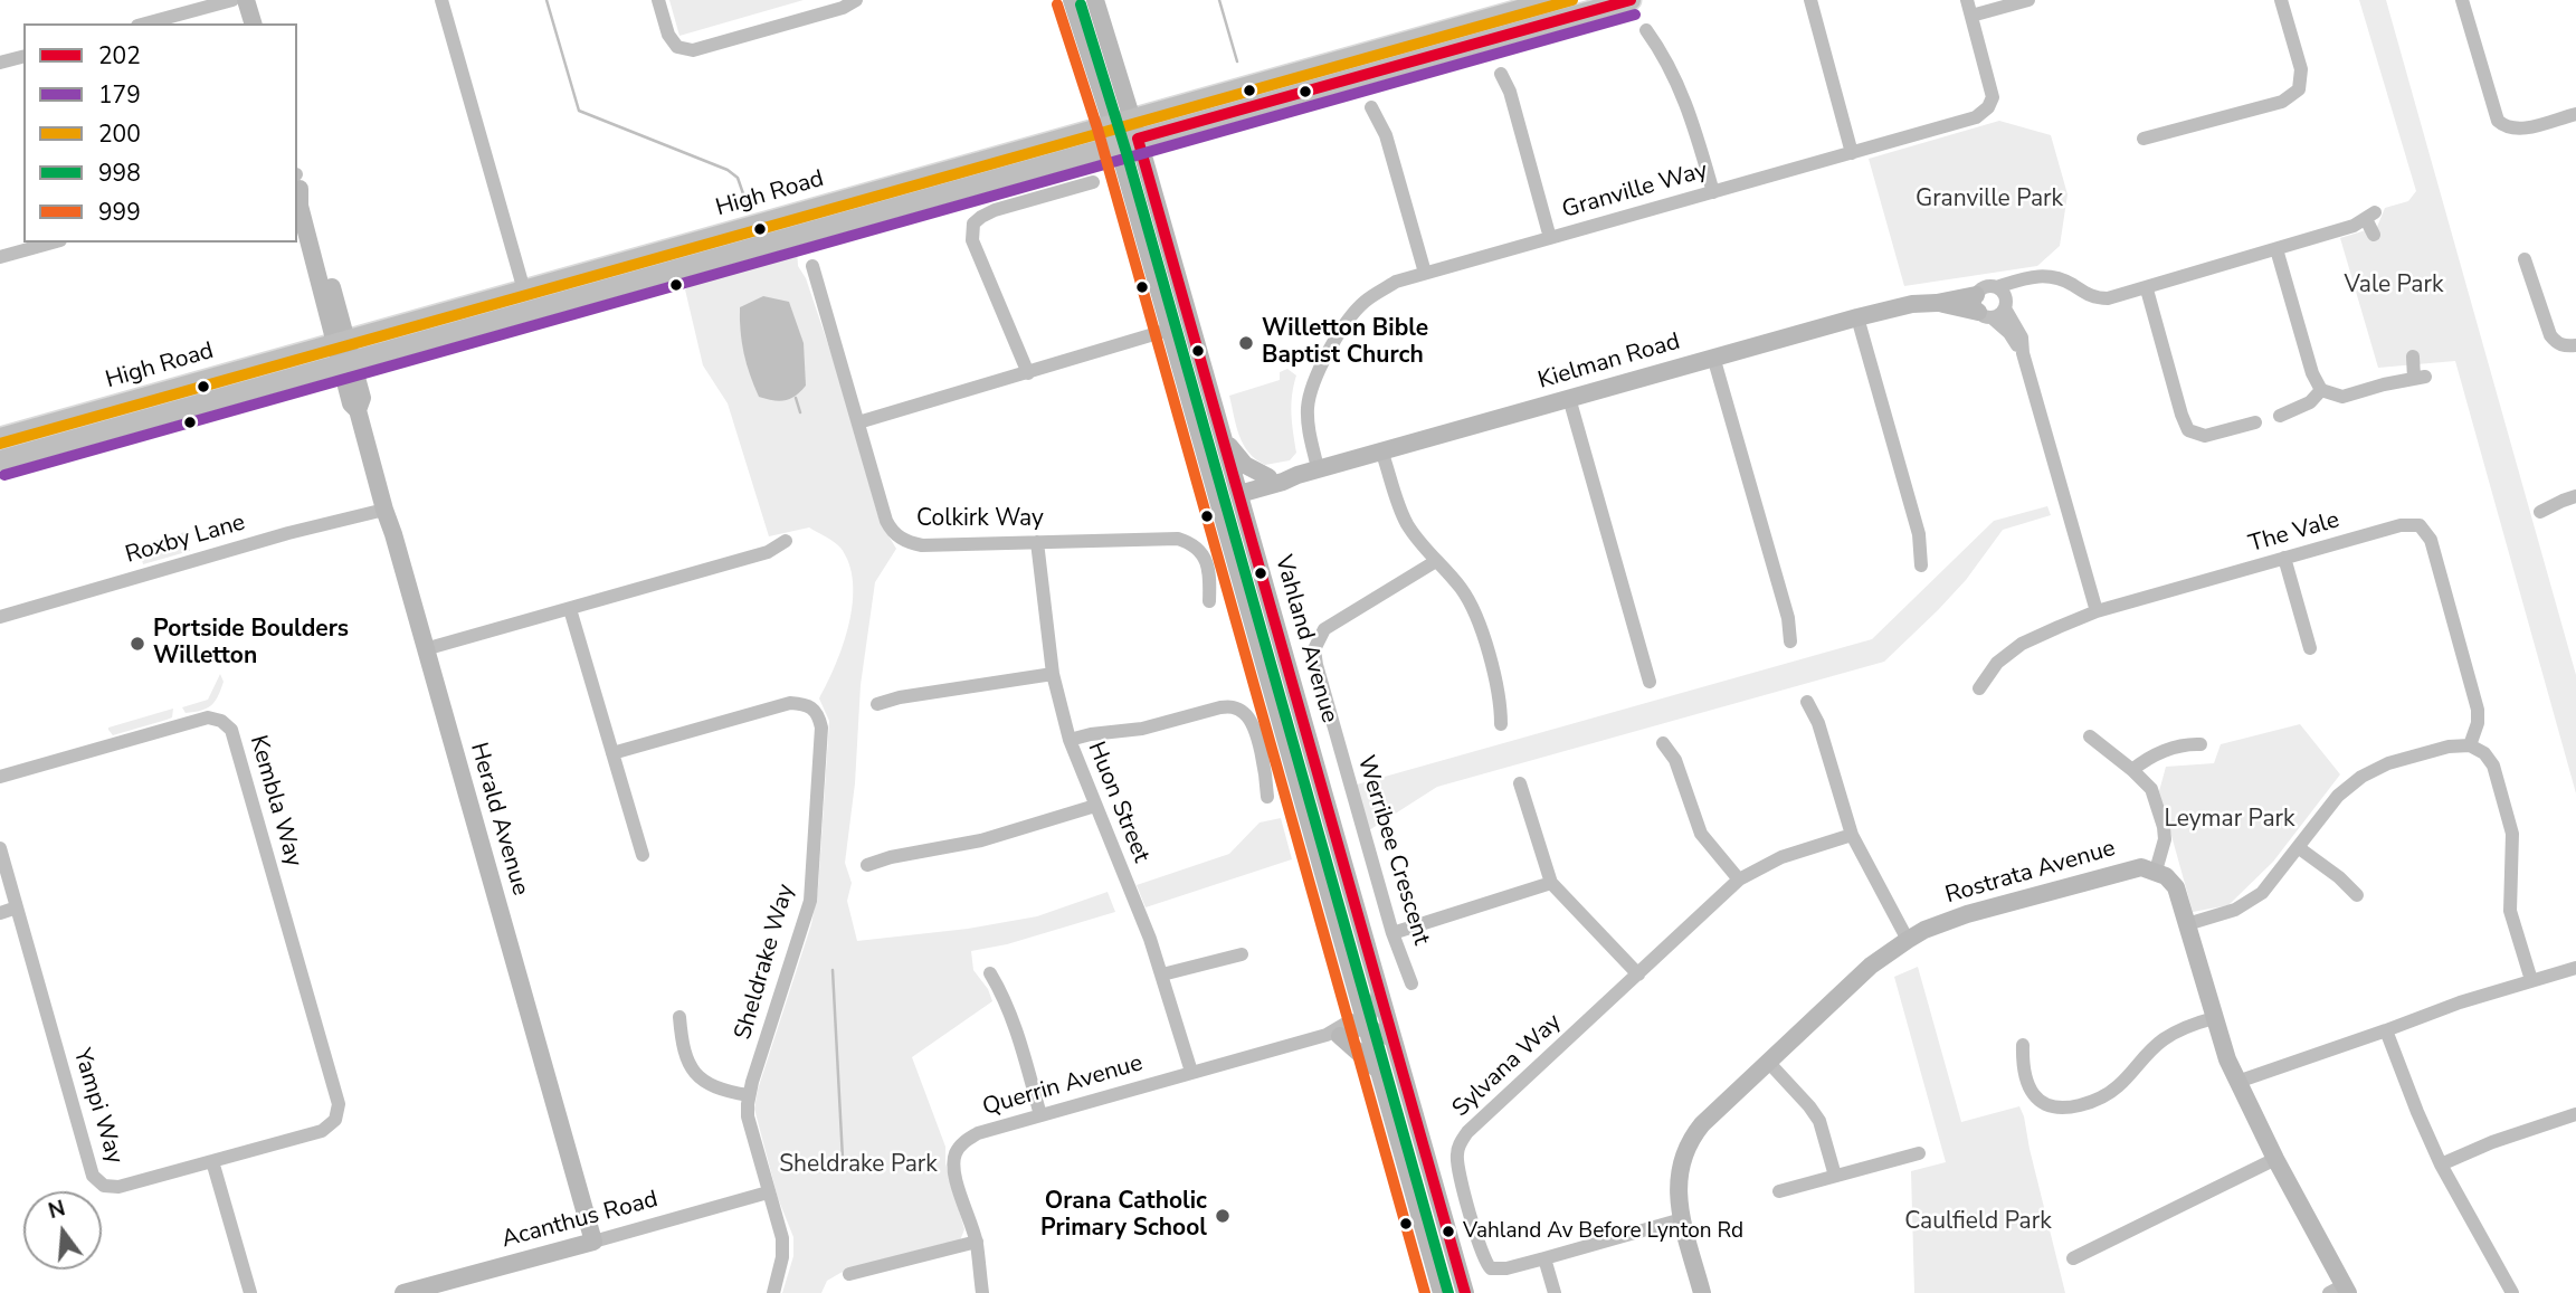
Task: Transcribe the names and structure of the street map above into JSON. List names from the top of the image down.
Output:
{
  "streets": {
    "main road": ["High Road"],
    "street": [
      "Granville Way",
      "Kielman Road",
      "Colkirk Way",
      "The Vale",
      "Roxby Lane",
      "Vahland Avenue",
      "Kembla Way",
      "Huon Street",
      "Herald Avenue",
      "Werribee Crescent",
      "Rostrata Avenue",
      "Sheldrake Way",
      "Sylvana Way",
      "Querrin Avenue",
      "Yampi Way",
      "Acanthus Road"
    ]
  },
  "crossings": [
    ["Granville Way", "Kielman Road"],
    ["High Road", "Vahland Avenue"],
    ["High Road", "Herald Avenue"],
    ["Kielman Road", "Vahland Avenue"],
    ["Colkirk Way", "Huon Street"],
    ["Roxby Lane", "Herald Avenue"],
    ["Vahland Avenue", "Querrin Avenue"],
    ["Kembla Way", "Yampi Way"],
    ["Huon Street", "Querrin Avenue"],
    ["Herald Avenue", "Acanthus Road"],
    ["Rostrata Avenue", "Sylvana Way"],
    ["Sheldrake Way", "Acanthus Road"]
  ],
  "parks": [
    "Granville Park",
    "Vale Park",
    "Leymar Park",
    "Sheldrake Park",
    "Caulfield Park"
  ],
  "places": [
    "Willetton Bible Baptist Church",
    "Portside Boulders Willetton",
    "Orana Catholic Primary School",
    "Vahland Av Before Lynton Rd"
  ],
  "lines": [
    "transit line 202",
    "transit line 200",
    "transit line 998",
    "transit line 999",
    "transit line 179"
  ],
  "legend": [
    "202",
    "179",
    "200",
    "998",
    "999"
  ],
  "north": "top"
}
